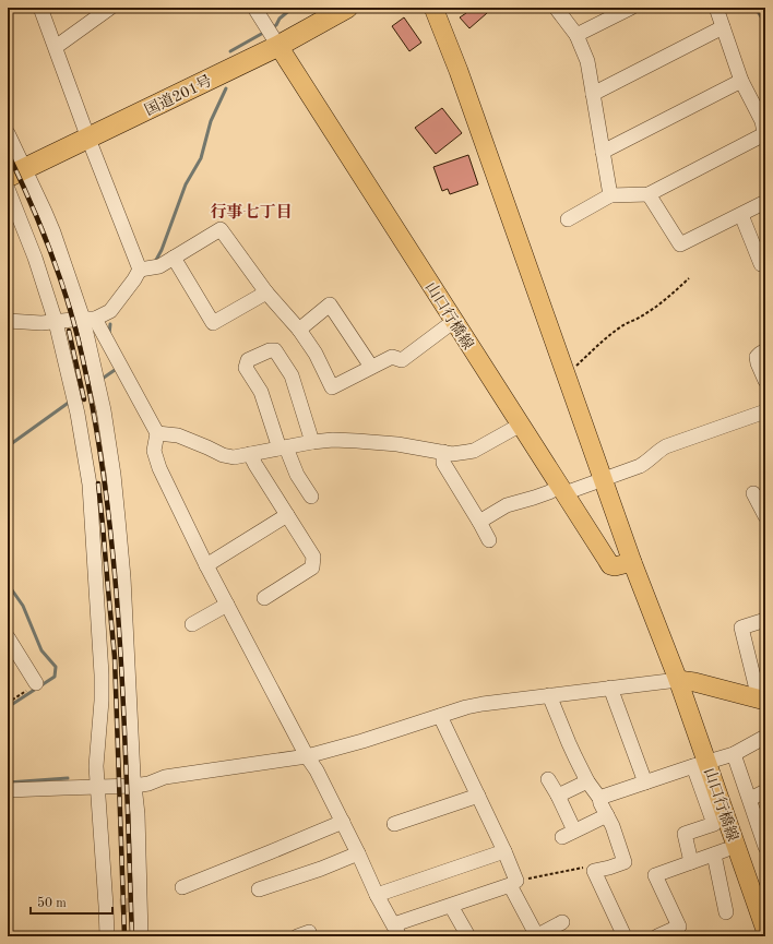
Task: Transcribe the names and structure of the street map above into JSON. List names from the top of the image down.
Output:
{
  "streets": {
    "highway": ["国道201号"],
    "main road": ["山口行橋線"]
  },
  "crossings": [
    ["国道201号", "山口行橋線"]
  ],
  "districts": ["行事七丁目"],
  "scale_bar": "50 m"
}
